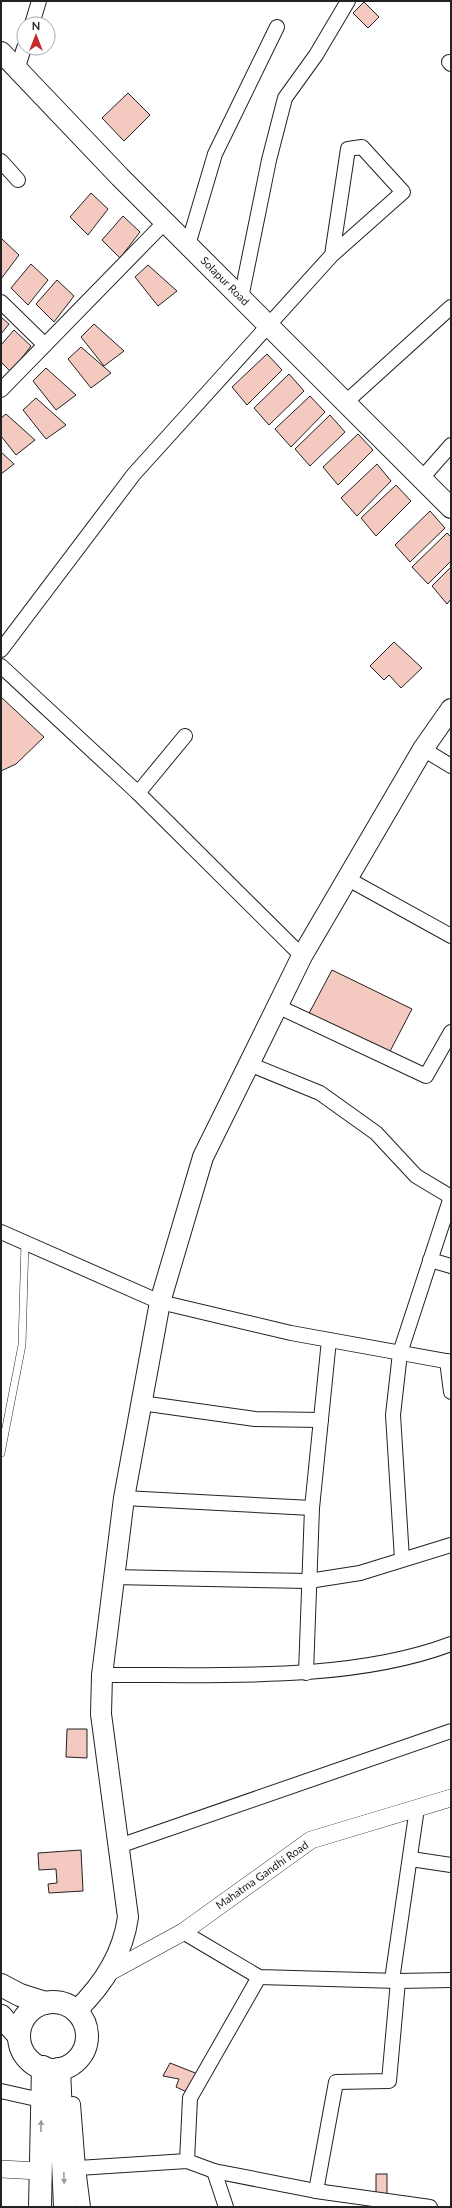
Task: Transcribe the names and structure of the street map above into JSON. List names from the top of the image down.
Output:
{
  "streets": {
    "main road": ["Solapur Road"],
    "street": ["Mahatma Gandhi Road"]
  },
  "north": "top"
}
